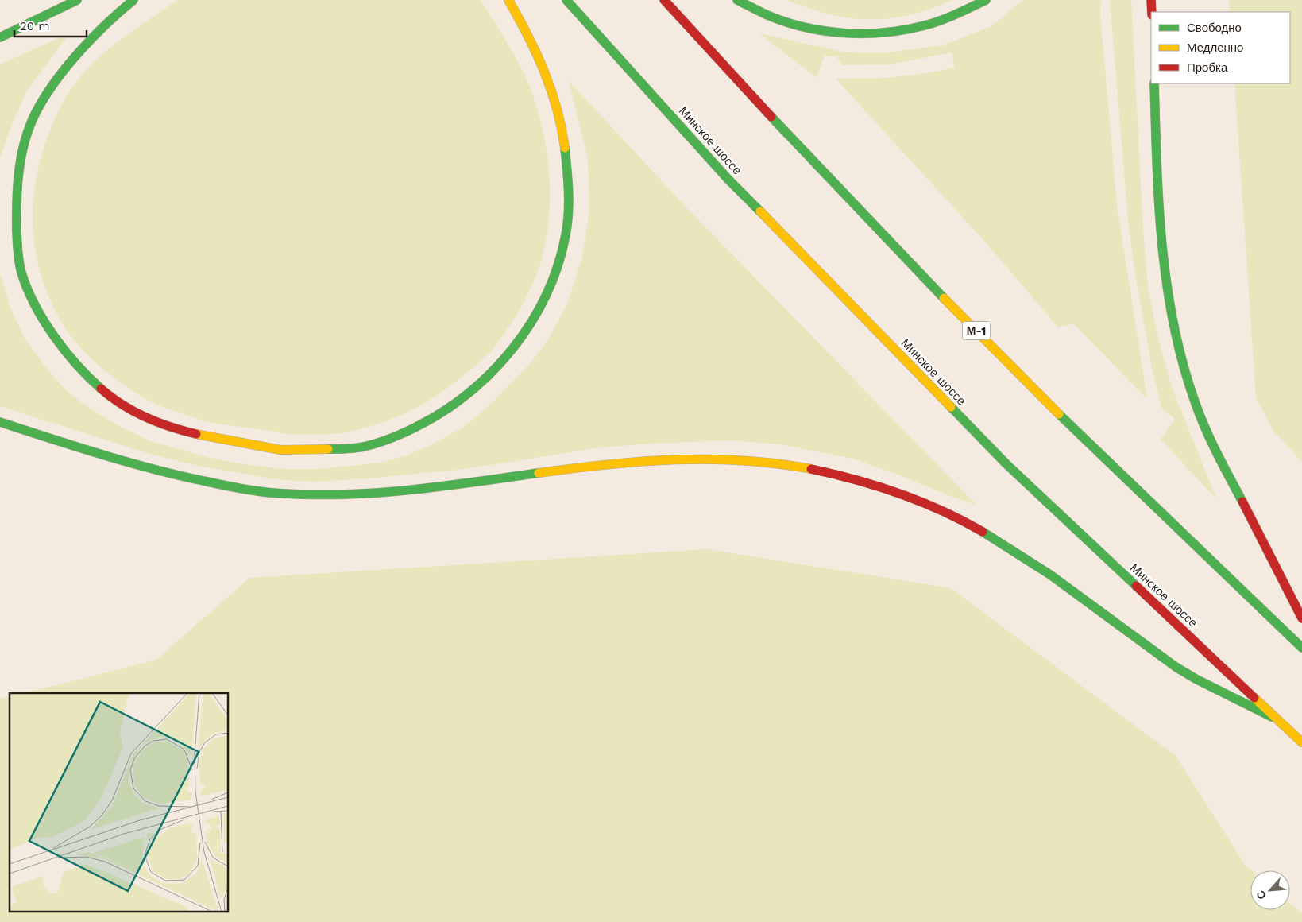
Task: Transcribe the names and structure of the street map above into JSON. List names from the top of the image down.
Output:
{
  "streets": {
    "main road": ["Минское шоссе", "М-1"]
  },
  "legend": ["Свободно", "Медленно", "Пробка"],
  "scale_bar": "20 m",
  "north": "bottom left"
}
